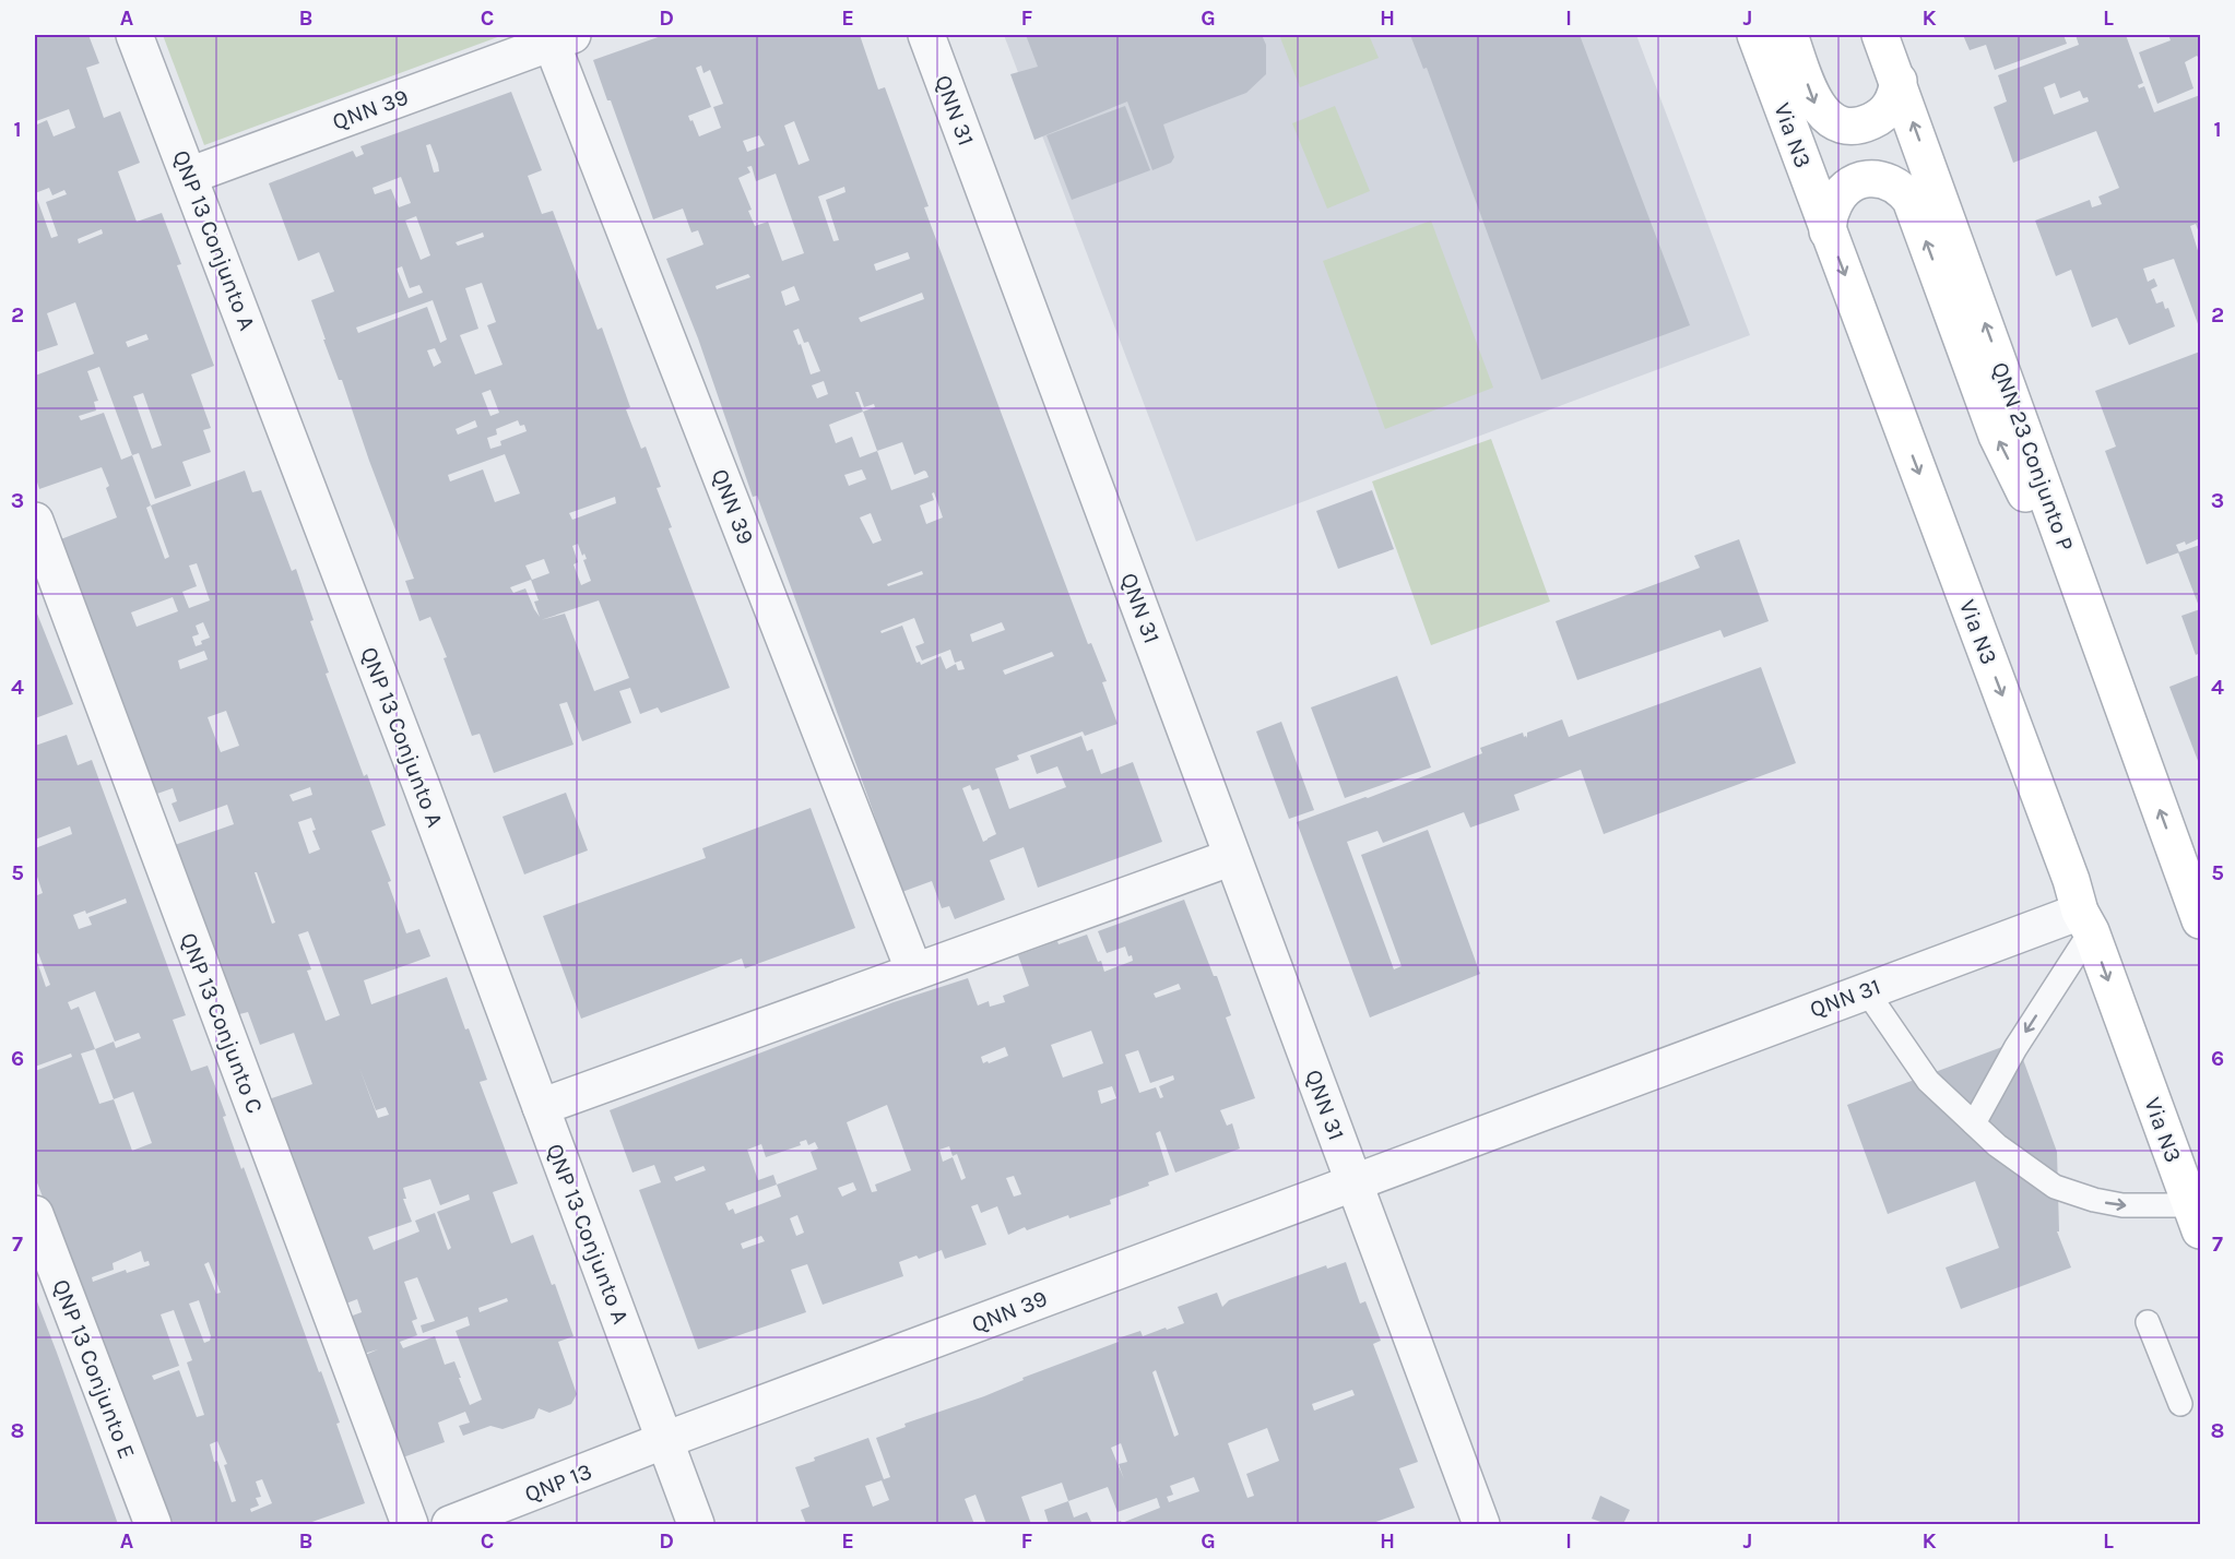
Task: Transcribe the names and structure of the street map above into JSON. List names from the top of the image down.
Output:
{
  "streets": {
    "main road": ["Via N3", "QNN 23 Conjunto P"],
    "street": [
      "QNN 39",
      "QNN 31",
      "QNP 13 Conjunto A",
      "QNP 13 Conjunto C",
      "QNP 13 Conjunto E",
      "QNP 13"
    ]
  },
  "crossings": [
    ["QNN 39", "QNN 31"],
    ["QNN 39", "QNP 13 Conjunto A"],
    ["QNN 39", "QNP 13"],
    ["QNN 31", "Via N3"],
    ["QNP 13 Conjunto A", "QNP 13"]
  ],
  "one_way": ["Via N3", "QNN 23 Conjunto P"],
  "grid": {
    "columns": [
      "A",
      "B",
      "C",
      "D",
      "E",
      "F",
      "G",
      "H",
      "I",
      "J",
      "K",
      "L"
    ],
    "rows": [
      "1",
      "2",
      "3",
      "4",
      "5",
      "6",
      "7",
      "8"
    ]
  }
}
